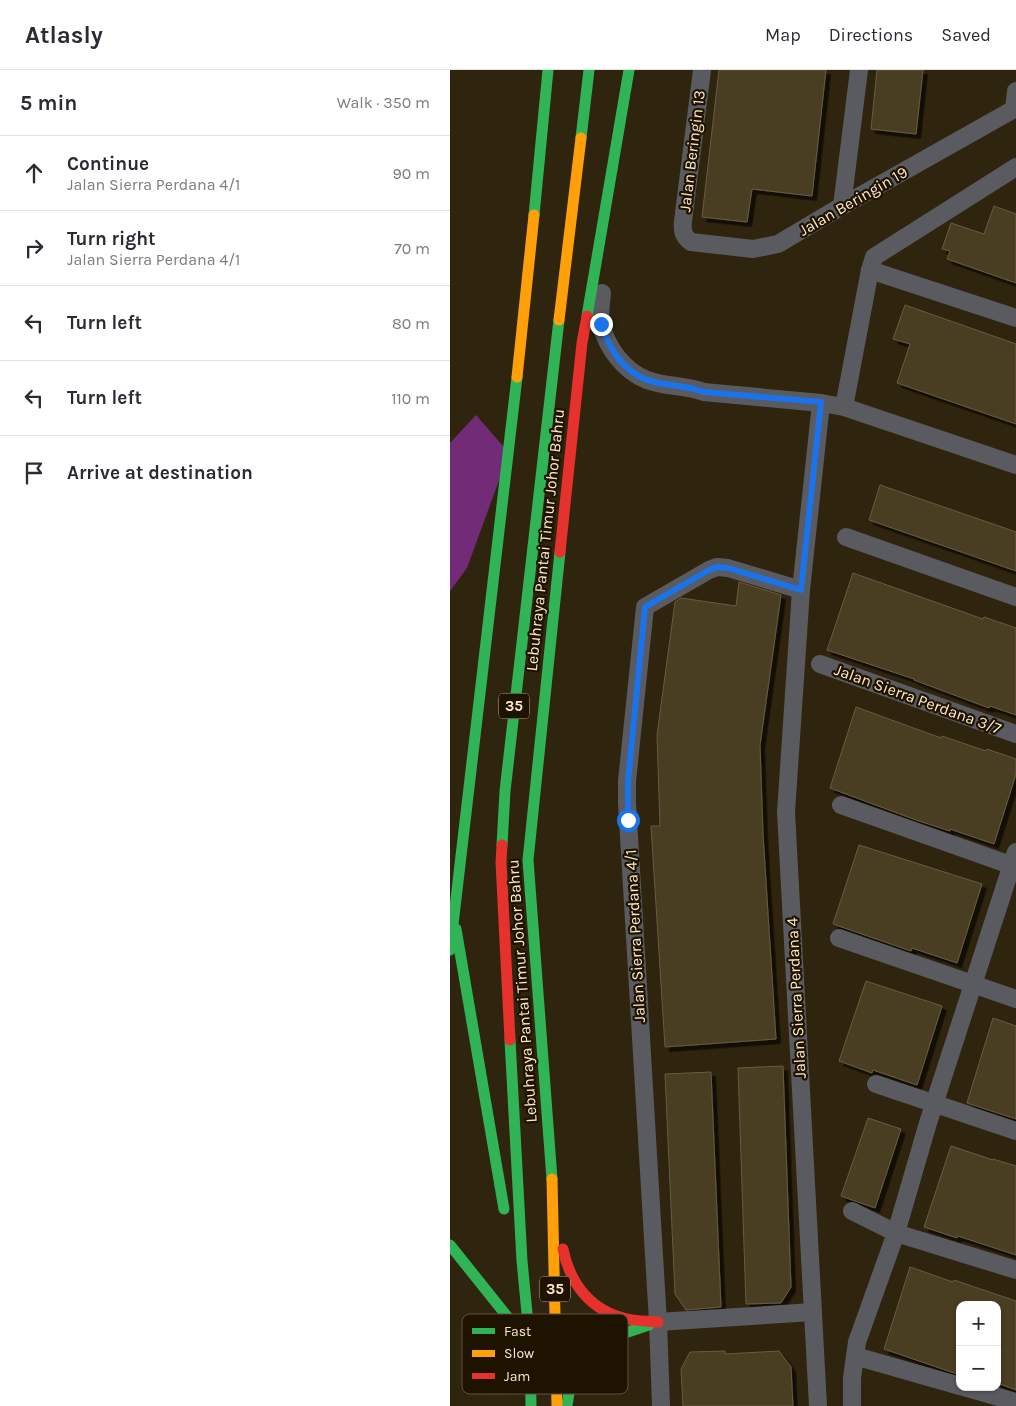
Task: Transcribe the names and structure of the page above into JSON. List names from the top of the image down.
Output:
{
  "streets": {
    "highway": ["Lebuhraya Pantai Timur Johor Bahru", "35"],
    "street": [
      "Jalan Beringin 13",
      "Jalan Beringin 19",
      "Jalan Sierra Perdana 3/7",
      "Jalan Sierra Perdana 4/1",
      "Jalan Sierra Perdana 4"
    ]
  },
  "crossings": [
    ["Jalan Beringin 13", "Jalan Beringin 19"],
    ["Jalan Sierra Perdana 4/1", "Jalan Sierra Perdana 4"]
  ],
  "legend": ["Fast", "Slow", "Jam"],
  "page": {
    "header": "Atlasly",
    "nav": ["Map", "Directions", "Saved"],
    "heading": ["5 min", "Walk · 350 m"],
    "list": [
      ["Continue", "Jalan Sierra Perdana 4/1", "90 m"],
      ["Turn right", "Jalan Sierra Perdana 4/1", "70 m"],
      ["Turn left", "80 m"],
      ["Turn left", "110 m"],
      "Arrive at destination"
    ],
    "map_buttons": ["+", "−"]
  }
}
